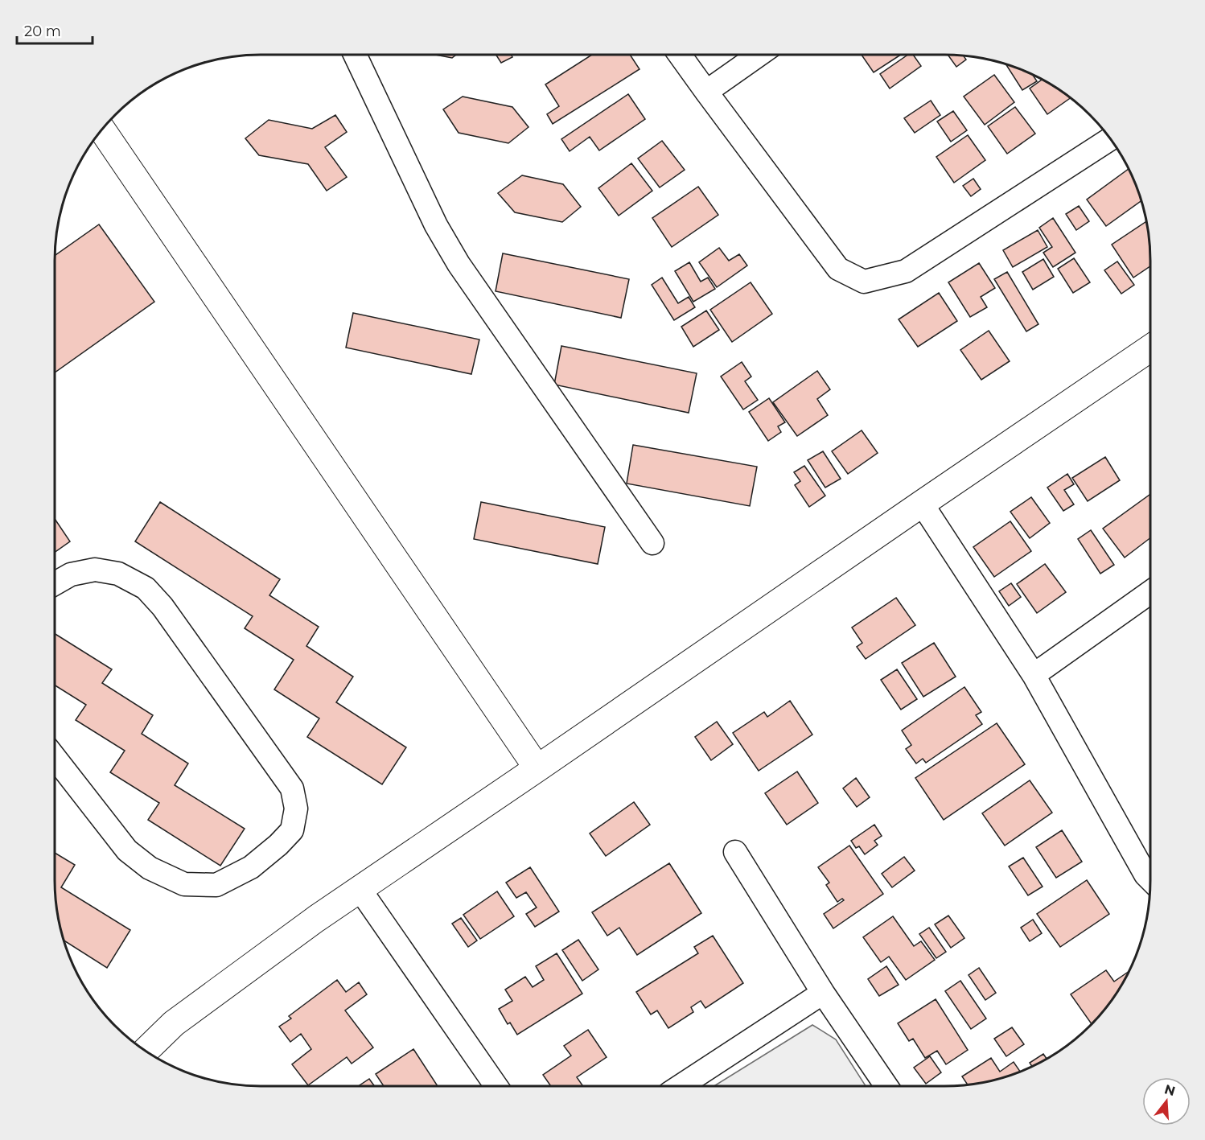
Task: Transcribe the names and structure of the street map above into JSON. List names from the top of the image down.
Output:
{
  "scale_bar": "20 m",
  "north": "top"
}
